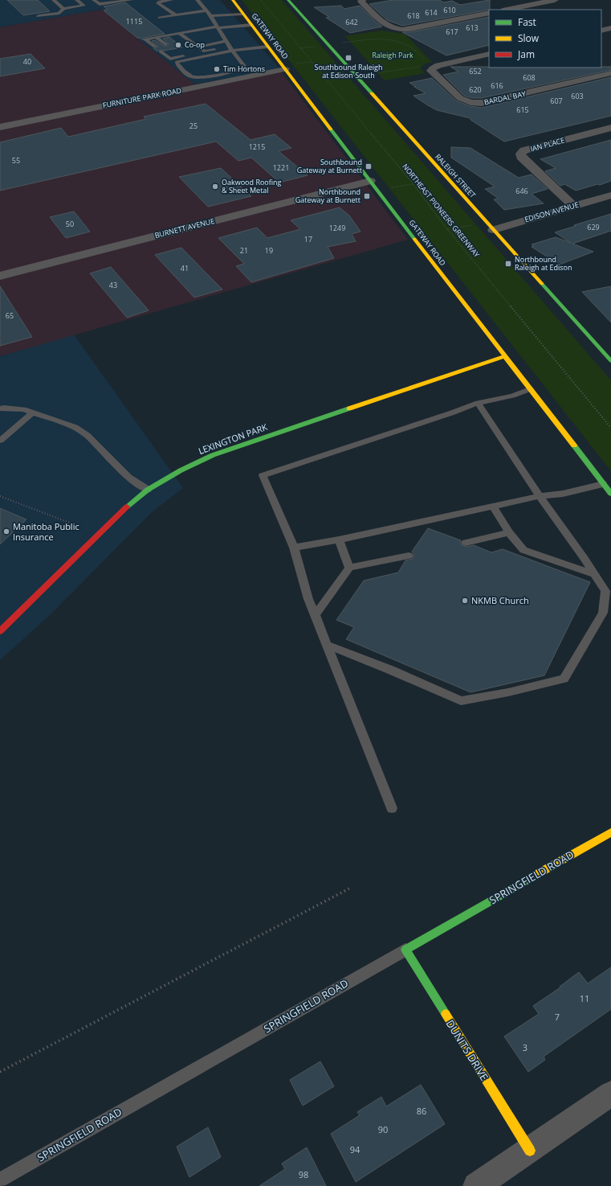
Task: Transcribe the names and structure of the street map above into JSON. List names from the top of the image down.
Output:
{
  "streets": {
    "street": [
      "GATEWAY ROAD",
      "FURNITURE PARK ROAD",
      "BARDAL BAY",
      "IAN PLACE",
      "RALEIGH STREET",
      "EDISON AVENUE",
      "BURNETT AVENUE",
      "LEXINGTON PARK",
      "SPRINGFIELD ROAD",
      "DUNITS DRIVE"
    ],
    "path": ["NORTHEAST PIONEERS GREENWAY"]
  },
  "crossings": [
    ["GATEWAY ROAD", "FURNITURE PARK ROAD"],
    ["GATEWAY ROAD", "BURNETT AVENUE"],
    ["GATEWAY ROAD", "LEXINGTON PARK"],
    ["IAN PLACE", "EDISON AVENUE"],
    ["RALEIGH STREET", "EDISON AVENUE"],
    ["SPRINGFIELD ROAD", "DUNITS DRIVE"]
  ],
  "parks": ["Raleigh Park"],
  "places": {
    "other": [
      "Co-op",
      "Tim Hortons",
      "Oakwood Roofing & Sheet Metal",
      "Manitoba Public Insurance",
      "NKMB Church"
    ],
    "transit": [
      "Southbound Raleigh at Edison South",
      "Southbound Gateway at Burnett",
      "Northbound Gateway at Burnett",
      "Northbound Raleigh at Edison"
    ]
  },
  "house_numbers": [
    "610",
    "614",
    "618",
    "1115",
    "642",
    "613",
    "617",
    "40",
    "652",
    "608",
    "616",
    "620",
    "603",
    "607",
    "615",
    "25",
    "1215",
    "55",
    "1221",
    "646",
    "50",
    "629",
    "1249",
    "17",
    "21",
    "19",
    "41",
    "43",
    "65",
    "11",
    "7",
    "3",
    "86",
    "90",
    "94",
    "98"
  ],
  "legend": ["Fast", "Slow", "Jam"]
}
